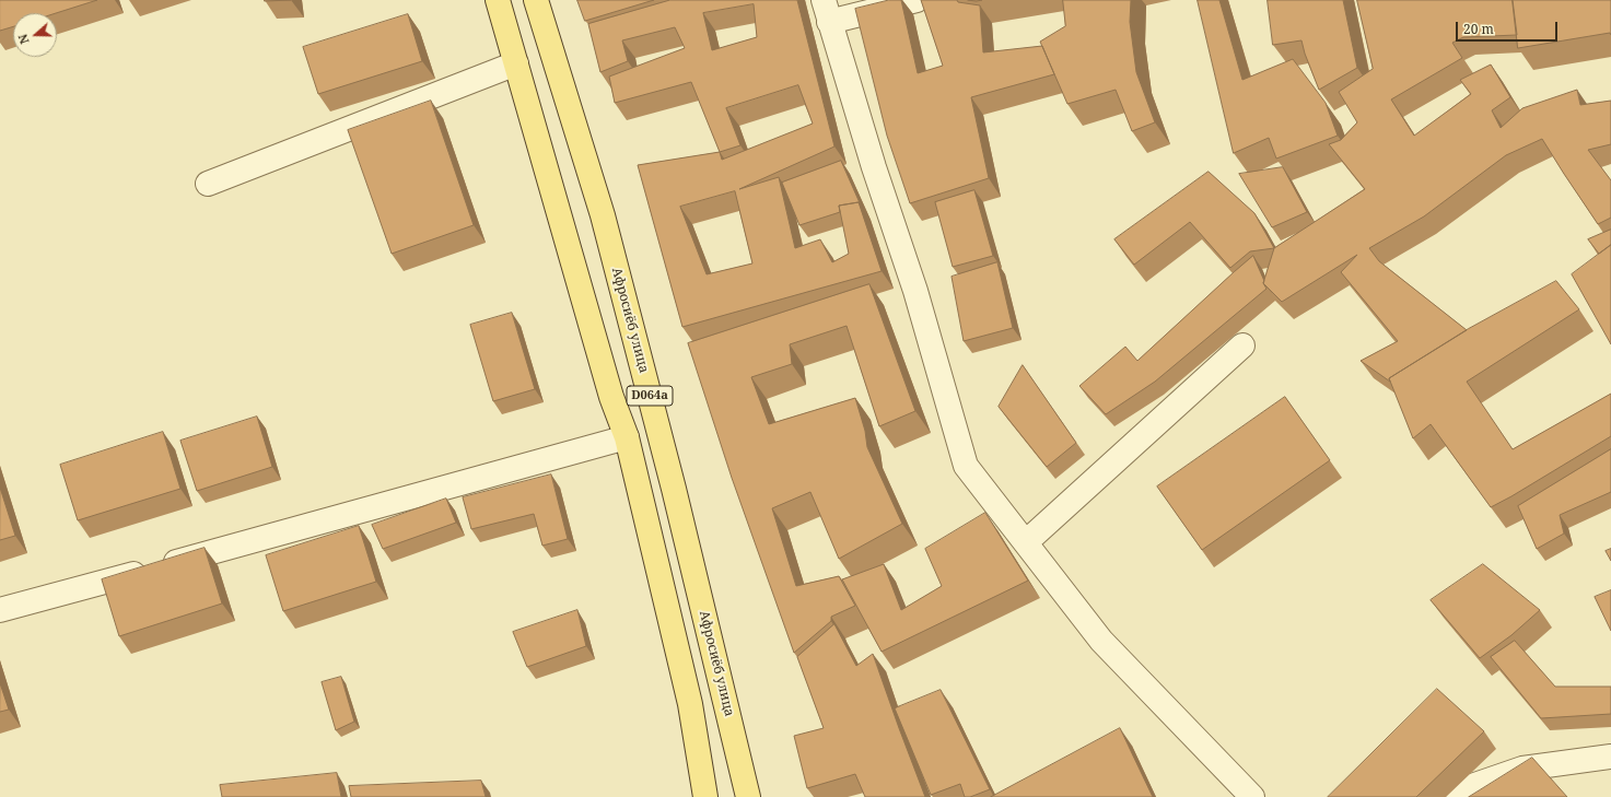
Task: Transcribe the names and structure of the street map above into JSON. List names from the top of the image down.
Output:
{
  "streets": {
    "main road": ["Афросиёб улица", "D064a"]
  },
  "scale_bar": "20 m",
  "north": "left"
}
